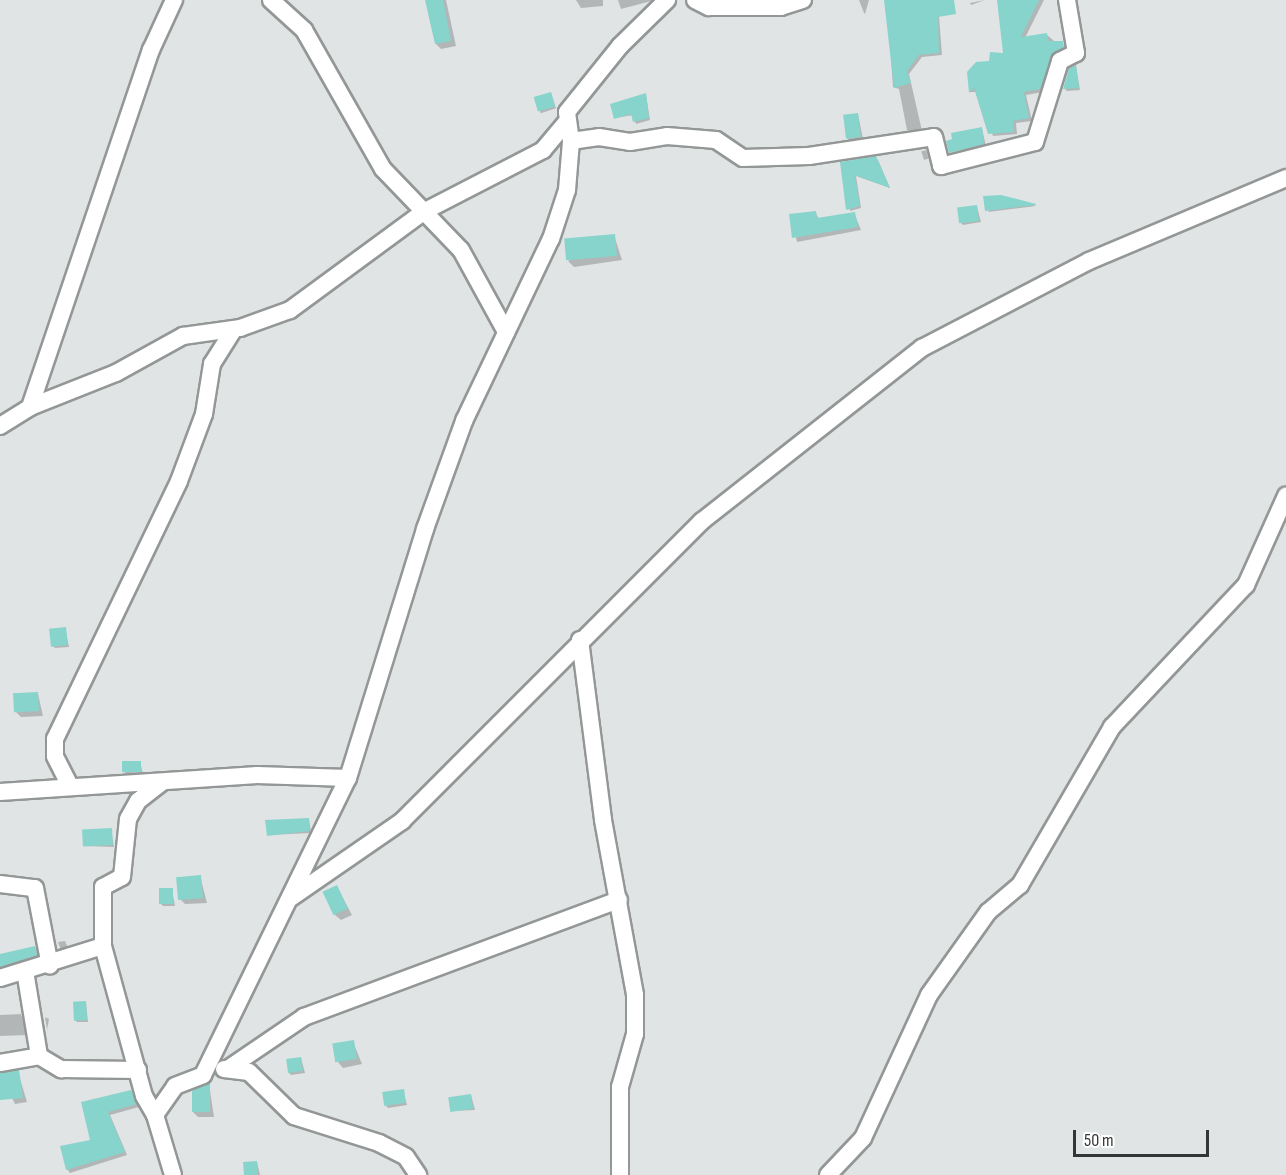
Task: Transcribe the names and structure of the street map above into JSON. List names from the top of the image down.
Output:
{
  "scale_bar": "50 m"
}
